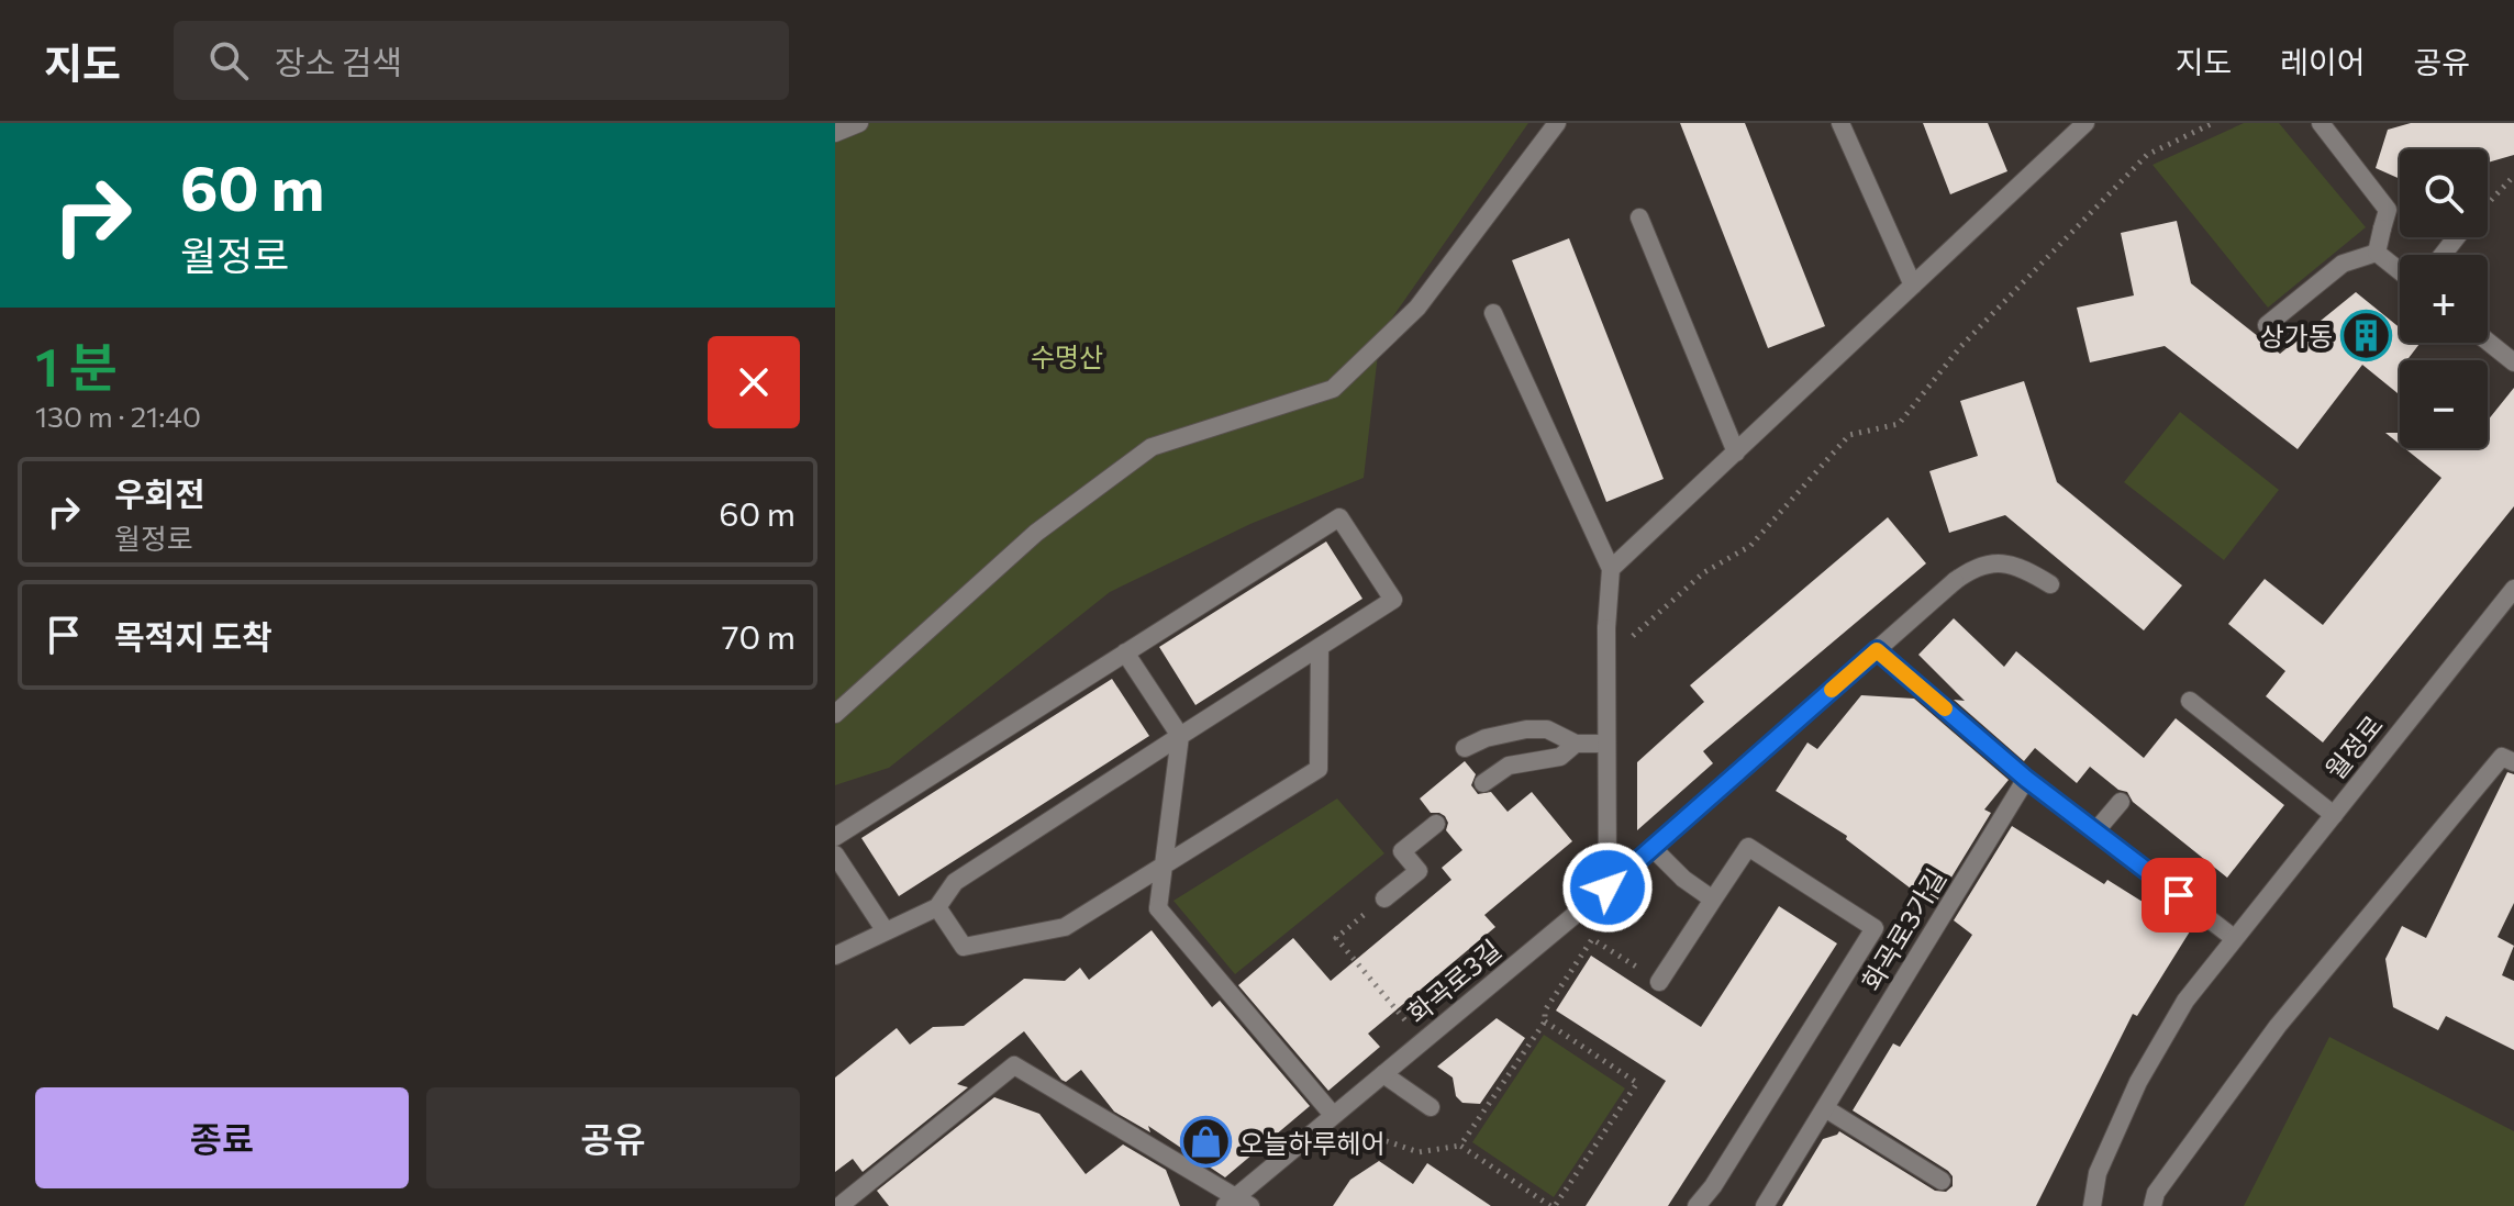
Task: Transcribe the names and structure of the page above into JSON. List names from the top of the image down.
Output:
{
  "streets": {
    "street": ["월정로", "화곡로3가길", "화곡로3길"]
  },
  "parks": ["수명산"],
  "places": {
    "building": ["상가동"],
    "shop": ["오늘하루헤어"]
  },
  "page": {
    "header": "지도",
    "search": "장소 검색",
    "nav": ["지도", "레이어", "공유"],
    "turn": ["60 m", "월정로"],
    "map_buttons": ["+", "−"],
    "heading": ["1 분", "130 m · 21:40"],
    "list": [
      {
        "name": "우회전",
        "note": "월정로",
        "value": "60 m"
      },
      {
        "name": "목적지 도착",
        "value": "70 m"
      }
    ],
    "buttons": ["종료", "공유"]
  }
}
